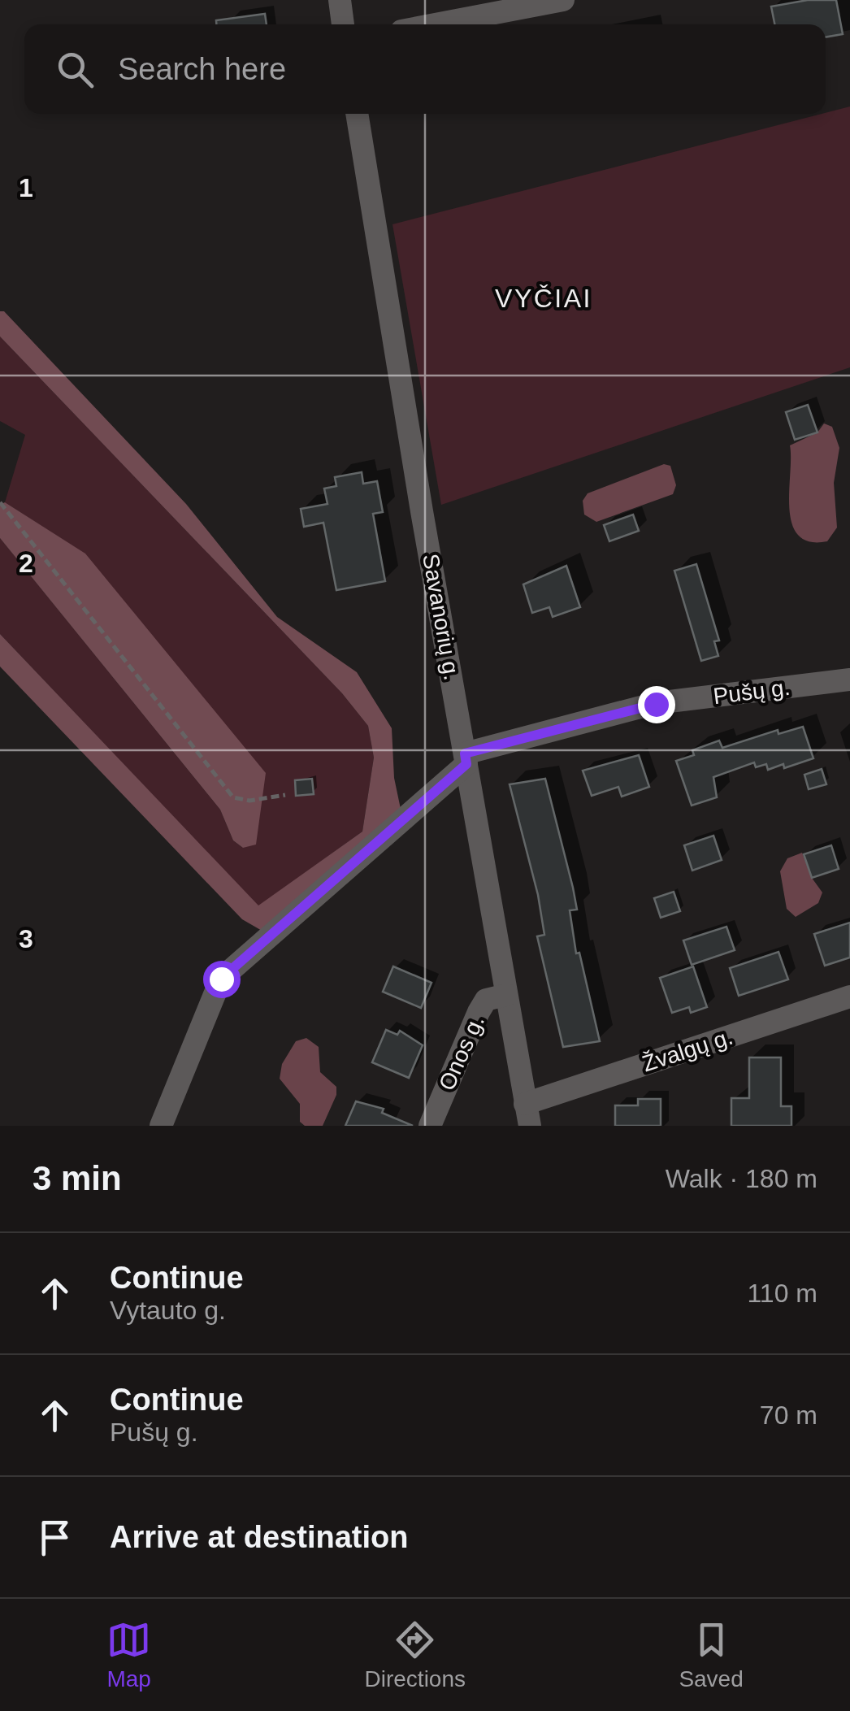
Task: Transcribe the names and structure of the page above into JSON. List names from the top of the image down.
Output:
{
  "streets": {
    "street": [
      "Savanorių g.",
      "Pušų g.",
      "Žvalgų g.",
      "Onos g."
    ]
  },
  "crossings": [
    ["Savanorių g.", "Pušų g."],
    ["Savanorių g.", "Žvalgų g."],
    ["Savanorių g.", "Onos g."]
  ],
  "districts": ["VYČIAI"],
  "page": {
    "search": "Search here",
    "heading": ["3 min", "Walk · 180 m"],
    "list": [
      ["Continue", "Vytauto g.", "110 m"],
      ["Continue", "Pušų g.", "70 m"],
      "Arrive at destination"
    ],
    "nav": ["Map", "Directions", "Saved"]
  },
  "grid": {
    "rows": ["1", "2", "3"]
  }
}
